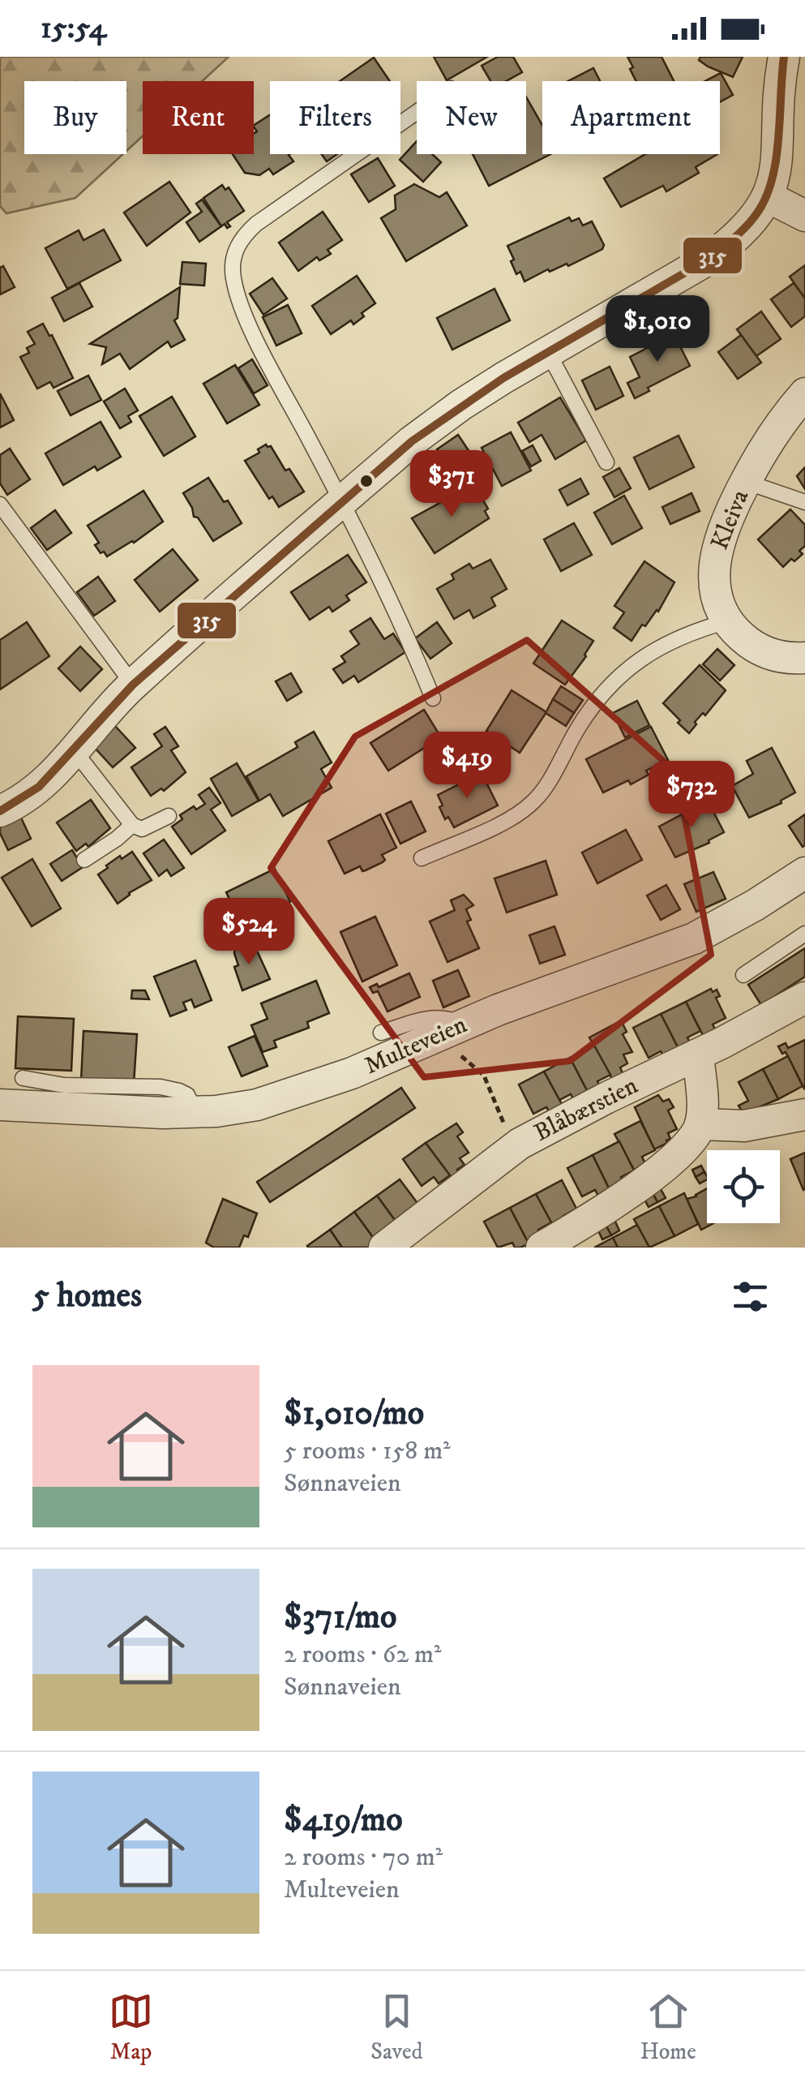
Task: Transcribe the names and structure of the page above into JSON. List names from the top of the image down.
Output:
{
  "streets": {
    "street": ["Kleiva", "Multeveien", "Blåbærstien"]
  },
  "lines": ["transit line 315"],
  "page": {
    "status": "15:54",
    "chip": [
      "Buy",
      "Rent",
      "Filters",
      "New",
      "Apartment"
    ],
    "price": [
      "$1,010",
      "$371",
      "$419",
      "$732",
      "$524"
    ],
    "heading": "5 homes",
    "list": [
      {
        "name": "$1,010/mo",
        "note": "5 rooms · 158 m² · Sønnaveien"
      },
      {
        "name": "$371/mo",
        "note": "2 rooms · 62 m² · Sønnaveien"
      },
      {
        "name": "$419/mo",
        "note": "2 rooms · 70 m² · Multeveien"
      }
    ],
    "tabs": ["Map", "Saved", "Home"]
  }
}
